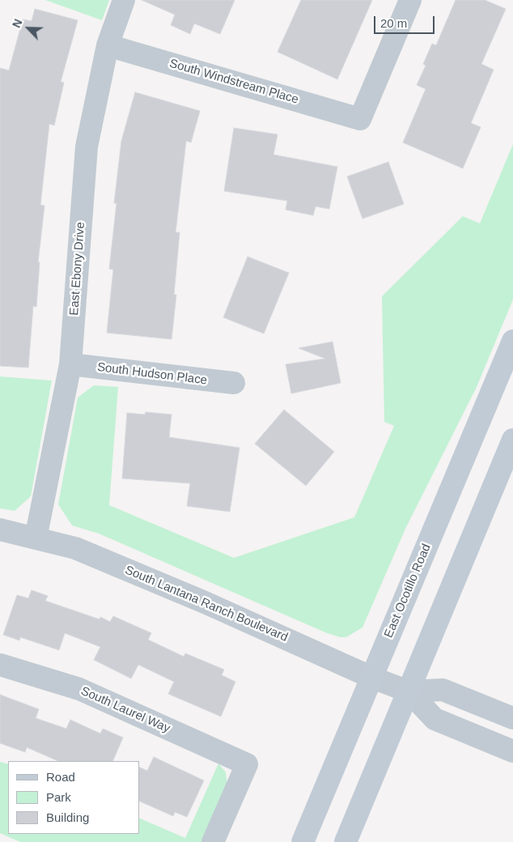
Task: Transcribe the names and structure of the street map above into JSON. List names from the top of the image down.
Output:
{
  "streets": {
    "main road": ["East Ocotillo Road"],
    "street": [
      "South Windstream Place",
      "East Ebony Drive",
      "South Hudson Place",
      "South Lantana Ranch Boulevard",
      "South Laurel Way"
    ]
  },
  "crossings": [
    ["South Windstream Place", "East Ebony Drive"],
    ["East Ebony Drive", "South Hudson Place"],
    ["East Ebony Drive", "South Lantana Ranch Boulevard"],
    ["East Ocotillo Road", "South Lantana Ranch Boulevard"]
  ],
  "legend": ["Road", "Park", "Building"],
  "scale_bar": "20 m",
  "north": "top left"
}
